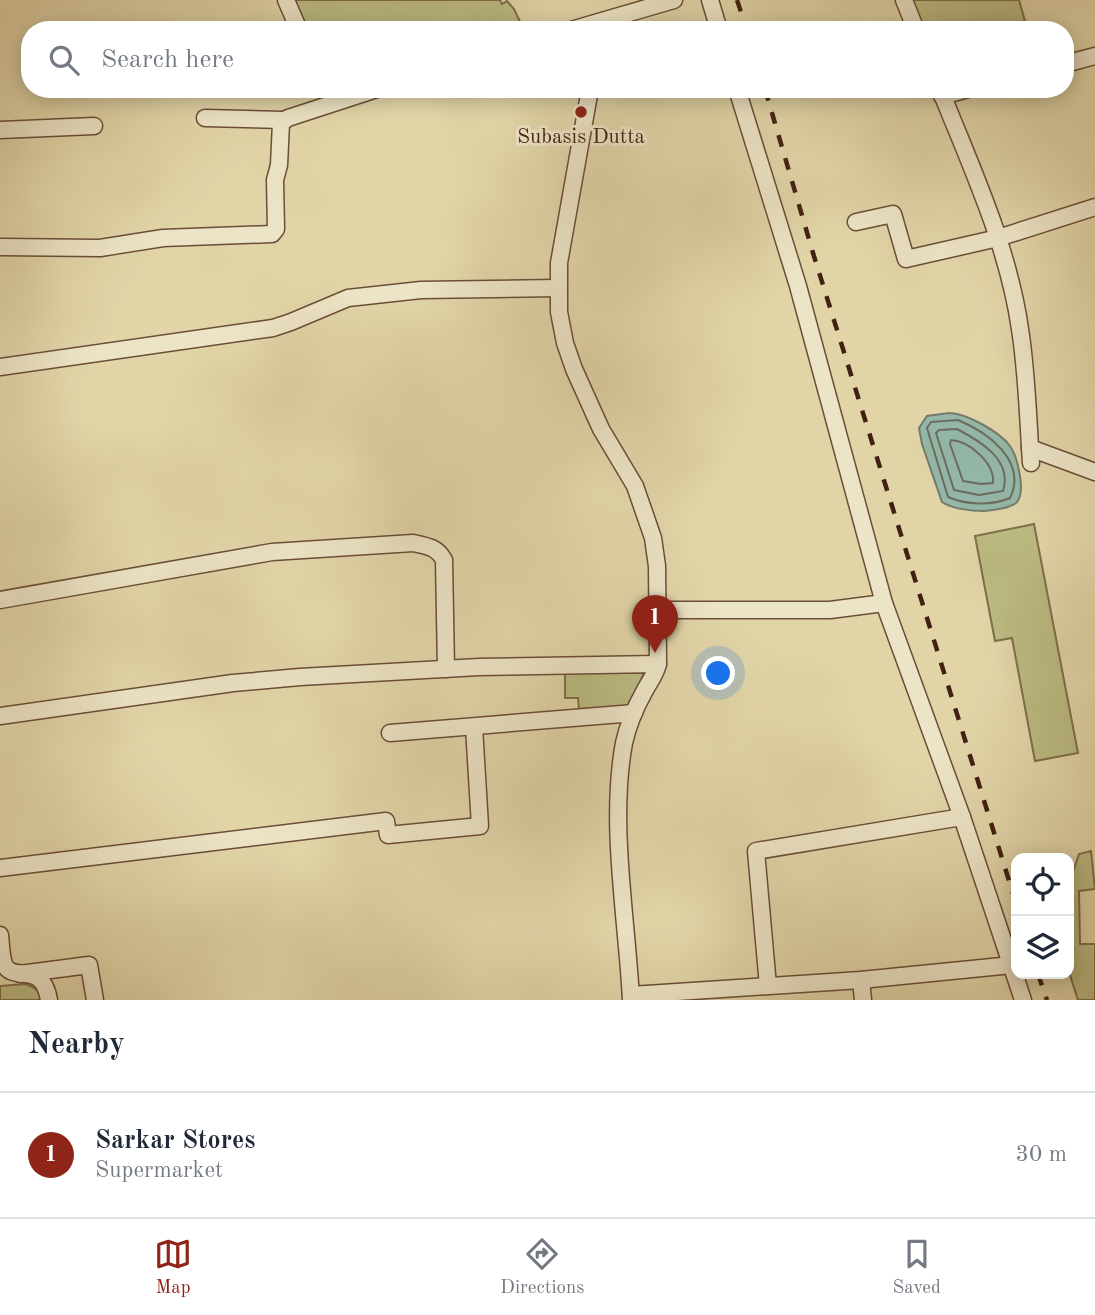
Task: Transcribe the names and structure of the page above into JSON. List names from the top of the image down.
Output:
{
  "places": ["Subasis Dutta"],
  "page": {
    "search": "Search here",
    "pins": "1",
    "heading": "Nearby",
    "list": [
      {
        "mark": "1",
        "name": "Sarkar Stores",
        "note": "Supermarket",
        "value": "30 m"
      }
    ],
    "nav": ["Map", "Directions", "Saved"]
  }
}
